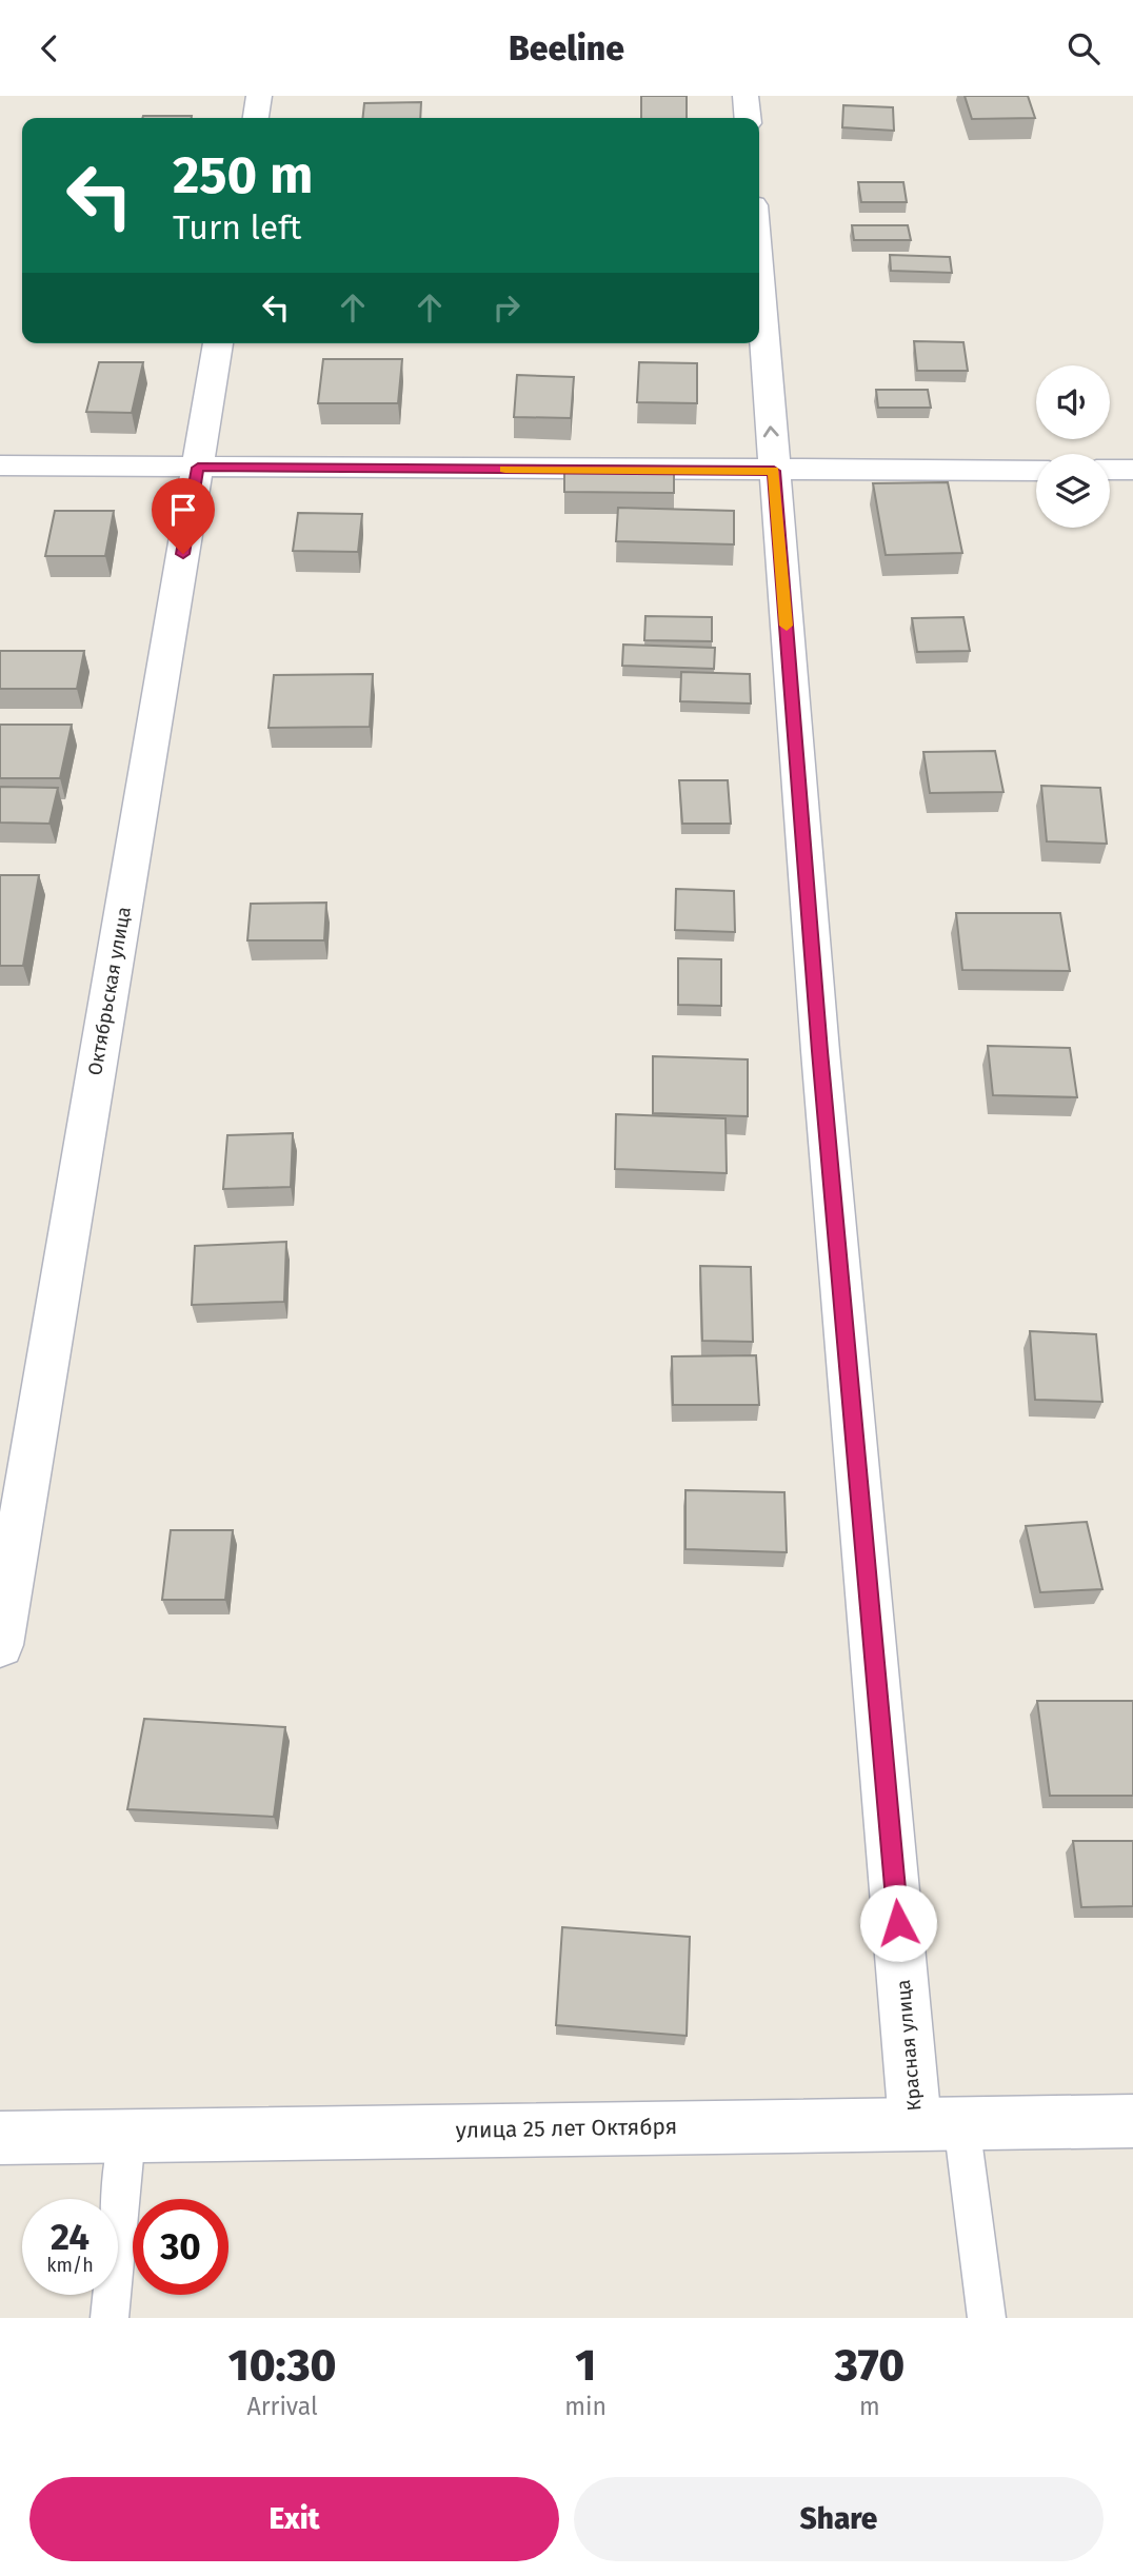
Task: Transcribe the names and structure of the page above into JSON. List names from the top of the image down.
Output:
{
  "streets": {
    "street": ["Октябрьская улица", "Красная улица", "улица 25 лет Октября"]
  },
  "crossings": [
    ["Красная улица", "улица 25 лет Октября"]
  ],
  "page": {
    "header": "Beeline",
    "turn": ["250 m", "Turn left"],
    "speed": "24 km/h",
    "limit": "30",
    "eta": [
      "10:30",
      "Arrival",
      "1",
      "min",
      "370",
      "m"
    ],
    "buttons": ["Exit", "Share"]
  }
}
